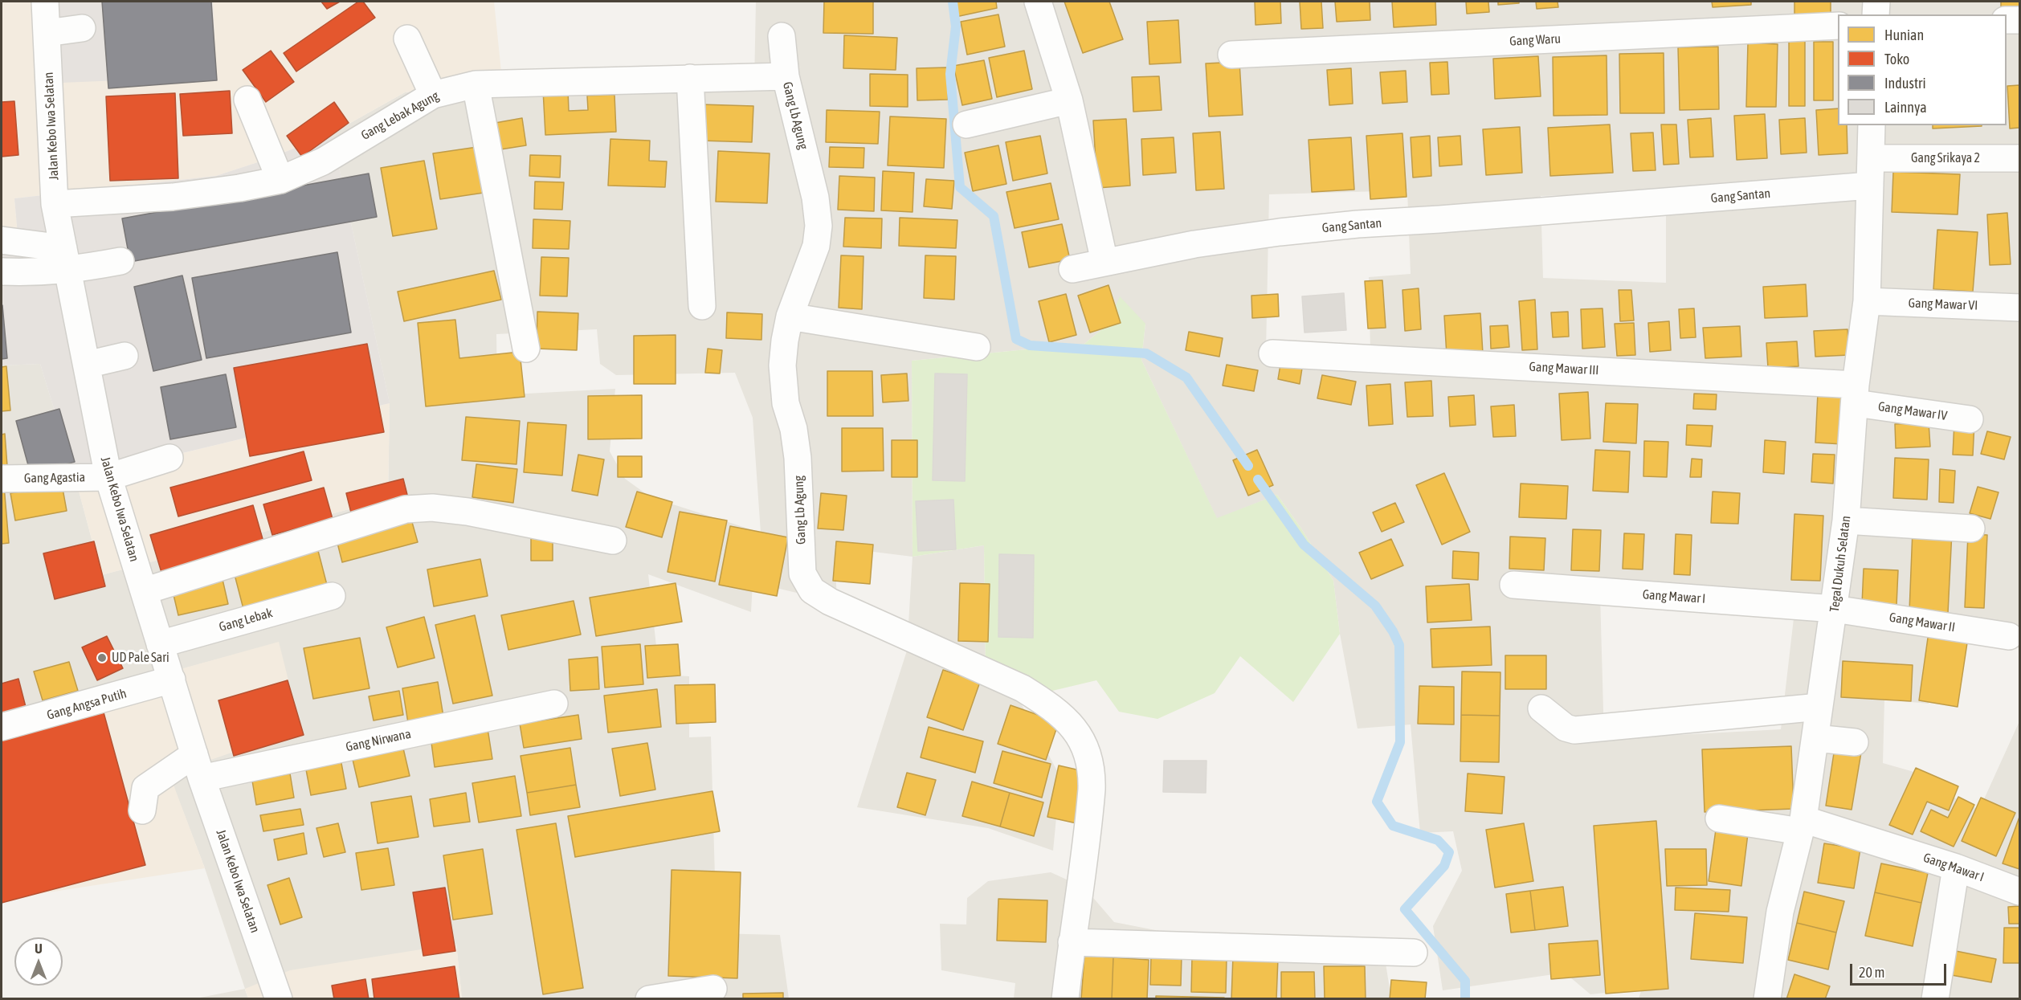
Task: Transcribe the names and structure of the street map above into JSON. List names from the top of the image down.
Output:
{
  "streets": {
    "street": [
      "Gang Waru",
      "Gang Lebak Agung",
      "Gang Lb Agung",
      "Jalan Kebo Iwa Selatan",
      "Gang Srikaya 2",
      "Gang Santan",
      "Gang Mawar VI",
      "Gang Mawar III",
      "Gang Mawar IV",
      "Gang Agastia",
      "Tegal Dukuh Selatan",
      "Gang Mawar I",
      "Gang Lebak",
      "Gang Mawar II",
      "Gang Angsa Putih",
      "Gang Nirwana"
    ]
  },
  "crossings": [
    ["Gang Lebak Agung", "Gang Lb Agung"],
    ["Gang Lebak Agung", "Jalan Kebo Iwa Selatan"],
    ["Jalan Kebo Iwa Selatan", "Gang Agastia"],
    ["Jalan Kebo Iwa Selatan", "Gang Lebak"],
    ["Jalan Kebo Iwa Selatan", "Gang Angsa Putih"],
    ["Jalan Kebo Iwa Selatan", "Gang Nirwana"],
    ["Gang Srikaya 2", "Tegal Dukuh Selatan"],
    ["Gang Santan", "Tegal Dukuh Selatan"],
    ["Gang Mawar VI", "Tegal Dukuh Selatan"],
    ["Gang Mawar III", "Gang Mawar IV"],
    ["Gang Mawar III", "Tegal Dukuh Selatan"],
    ["Gang Mawar IV", "Tegal Dukuh Selatan"],
    ["Tegal Dukuh Selatan", "Gang Mawar I"],
    ["Tegal Dukuh Selatan", "Gang Mawar II"],
    ["Gang Mawar I", "Gang Mawar II"]
  ],
  "places": ["UD Pale Sari"],
  "legend": [
    "Hunian",
    "Toko",
    "Industri",
    "Lainnya"
  ],
  "scale_bar": "20 m",
  "north": "top"
}
